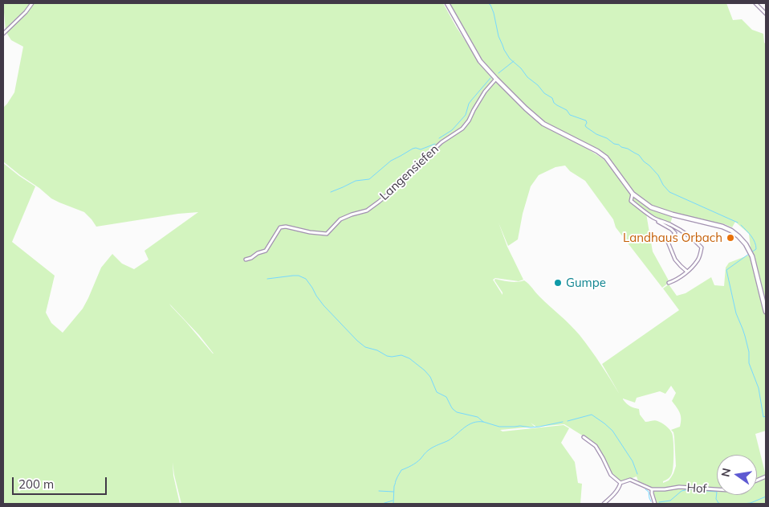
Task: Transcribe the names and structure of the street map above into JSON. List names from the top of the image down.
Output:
{
  "streets": {
    "street": ["Langensiefen", "Hof"]
  },
  "places": ["Landhaus Orbach", "Gumpe"],
  "scale_bar": "200 m",
  "north": "left"
}
